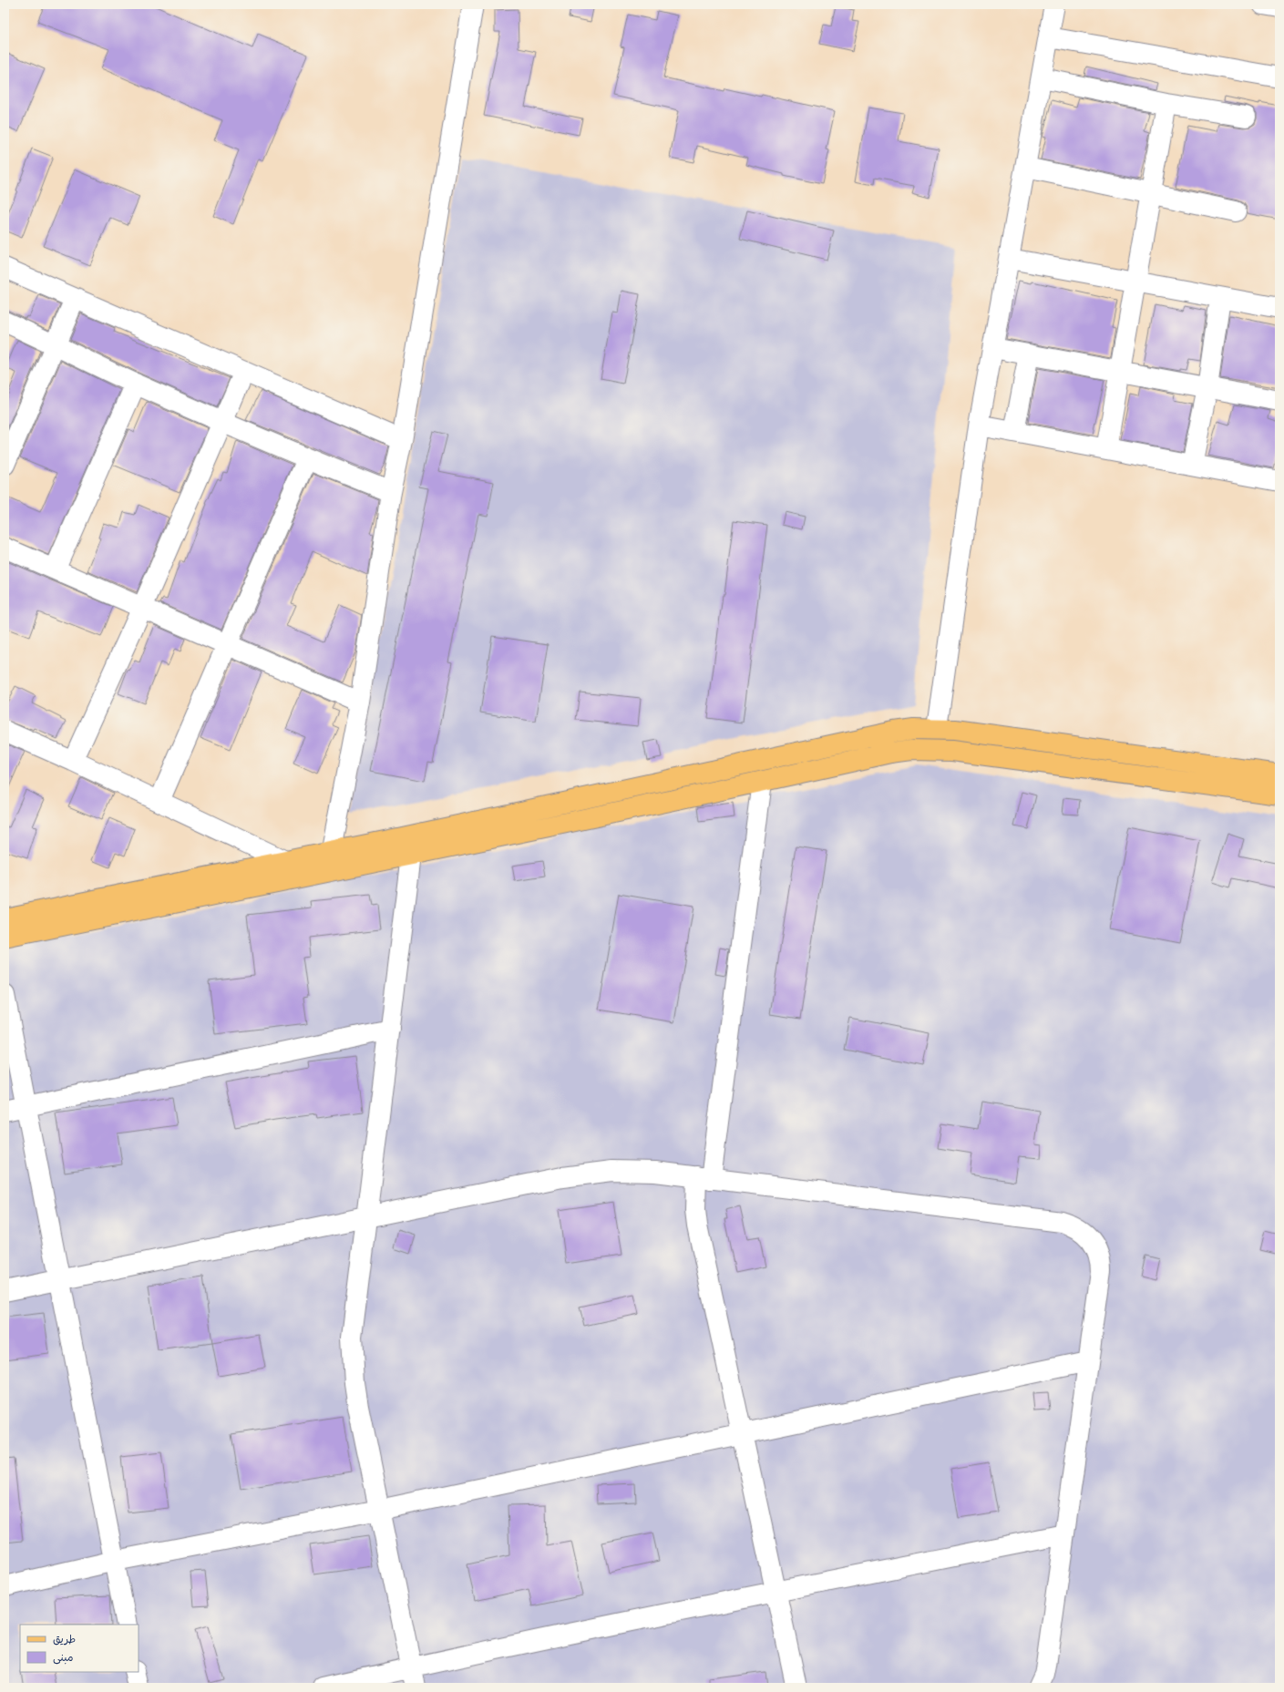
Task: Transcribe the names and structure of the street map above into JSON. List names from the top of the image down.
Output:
{
  "legend": ["طريق", "مبنى"]
}
